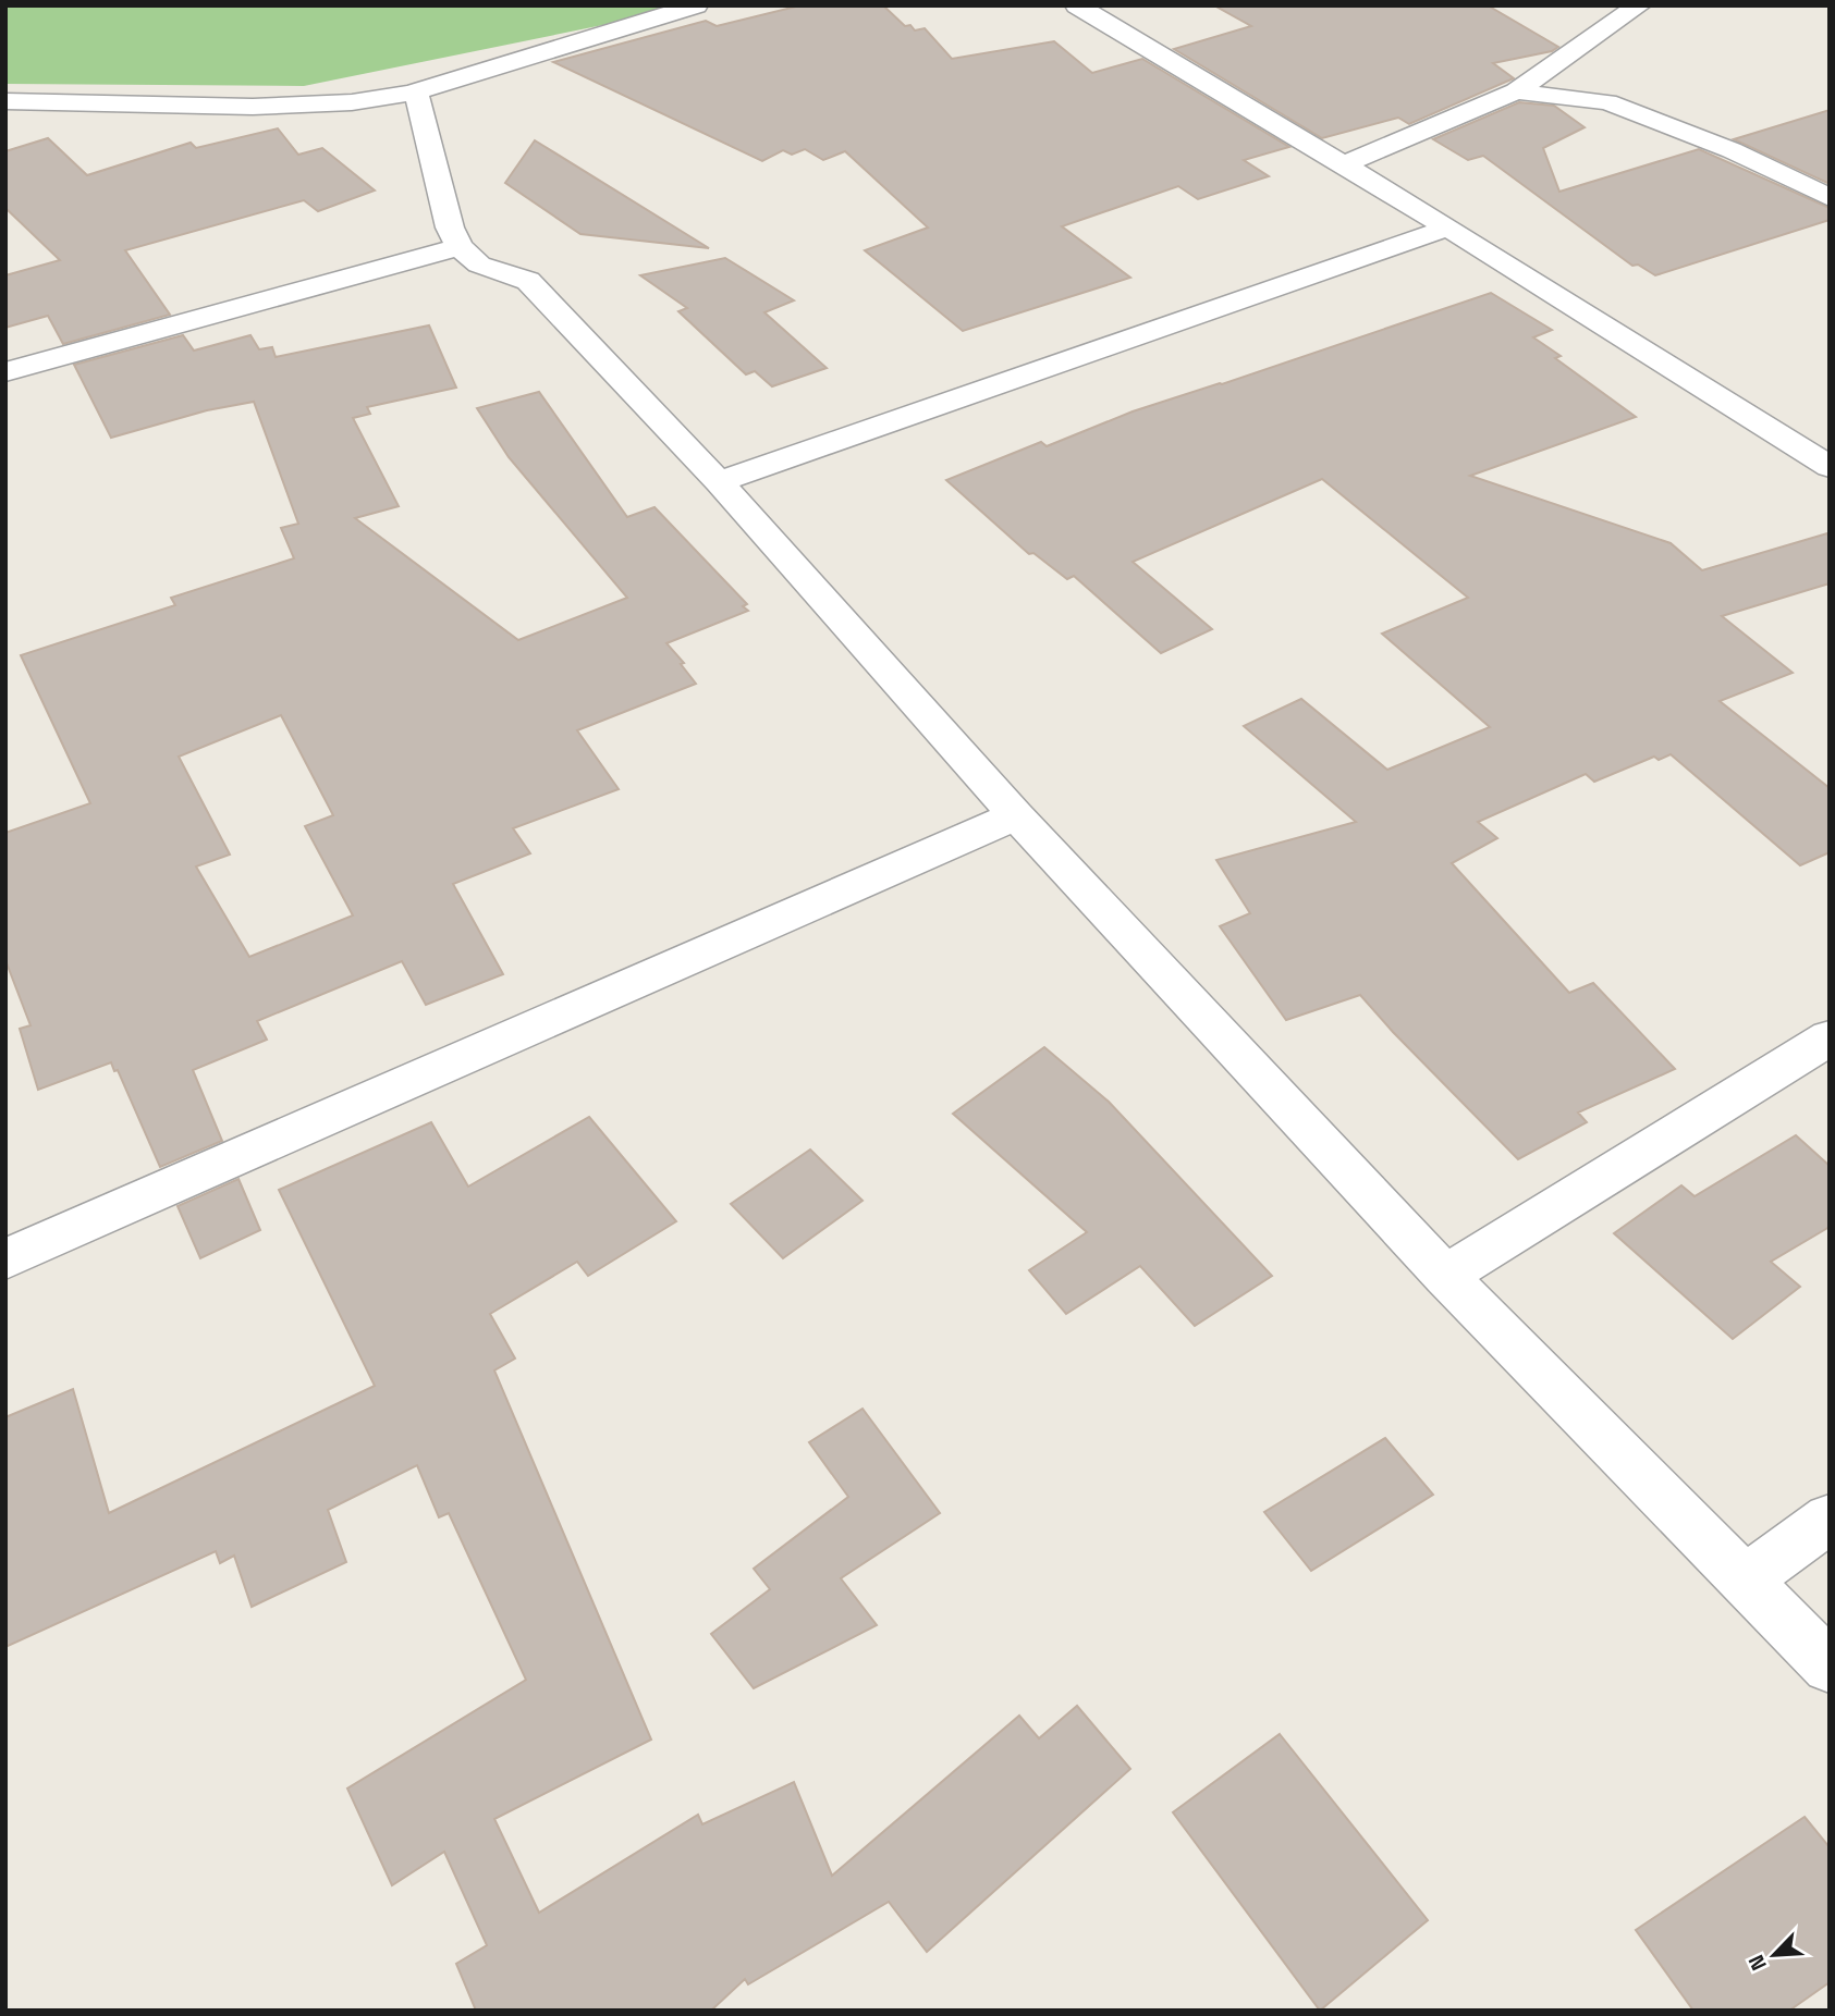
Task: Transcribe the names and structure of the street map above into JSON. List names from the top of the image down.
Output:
{
  "north": "bottom left"
}
